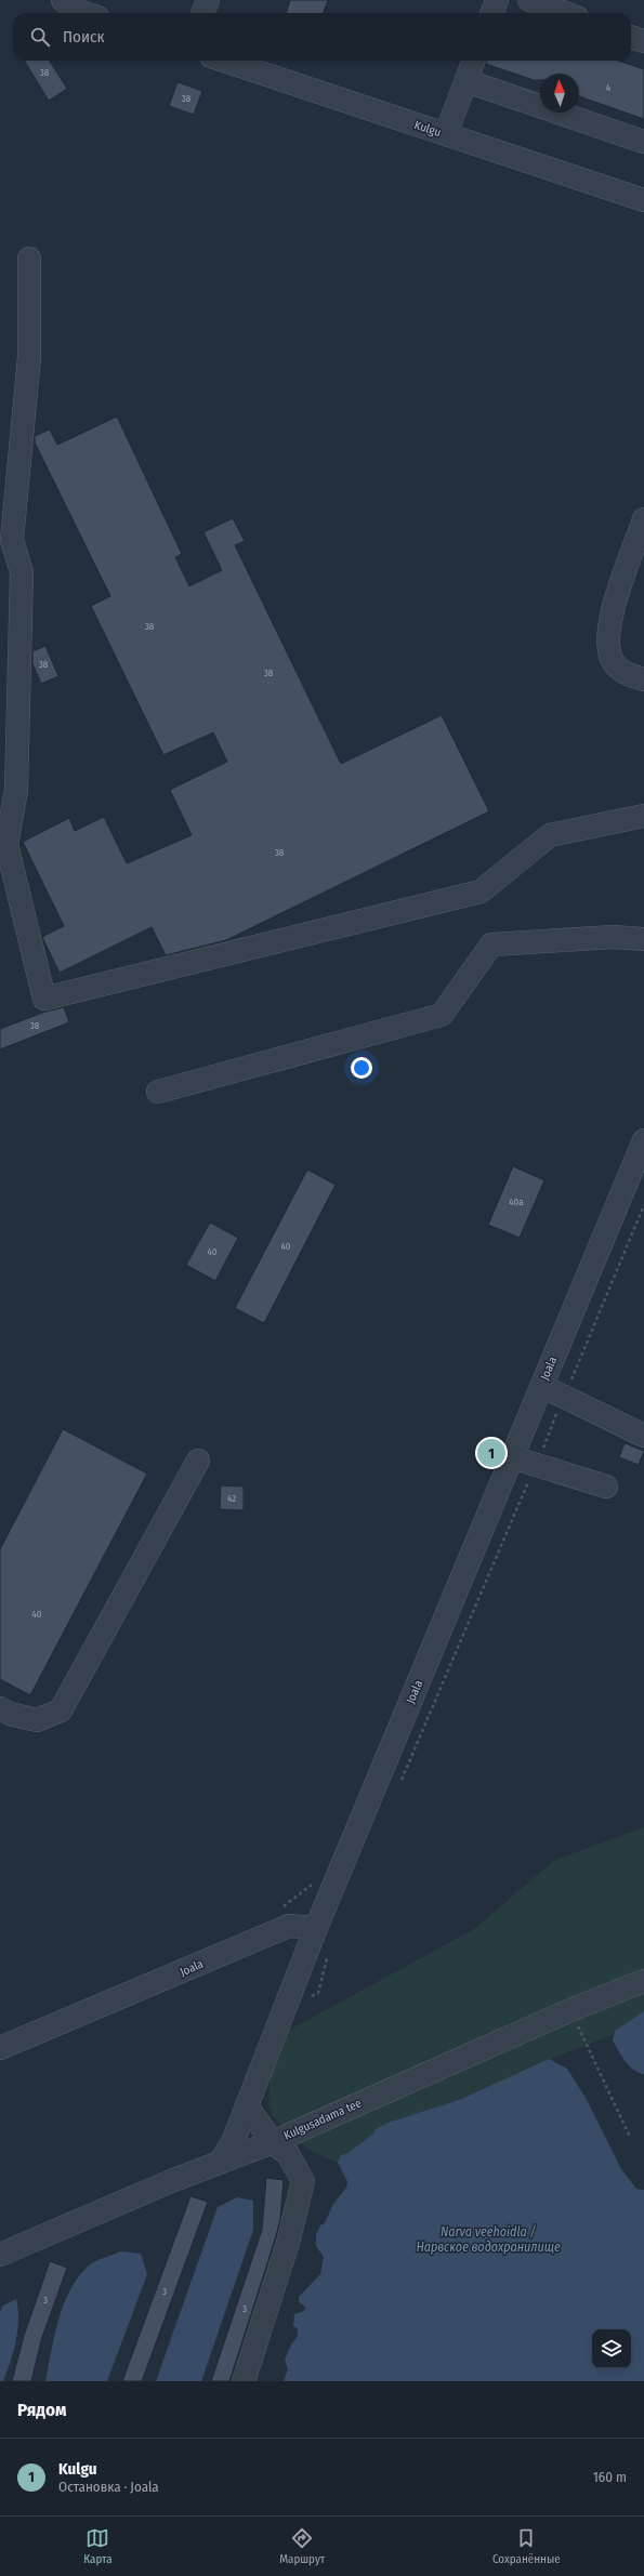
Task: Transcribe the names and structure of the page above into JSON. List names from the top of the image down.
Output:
{
  "streets": {
    "street": ["Kulgu", "Joala", "Kulgusadama tee"]
  },
  "water": ["Narva veehoidla / Нарвское водохранилище"],
  "house_numbers": [
    "38",
    "4",
    "38",
    "38",
    "38",
    "38",
    "38",
    "38",
    "40a",
    "40",
    "40",
    "42",
    "40",
    "3",
    "3",
    "3"
  ],
  "north": "top",
  "page": {
    "search": "Поиск",
    "pins": "1",
    "heading": "Рядом",
    "list": [
      {
        "mark": "1",
        "name": "Kulgu",
        "note": "Остановка · Joala",
        "value": "160 m"
      }
    ],
    "nav": ["Карта", "Маршрут", "Сохранённые"]
  }
}
